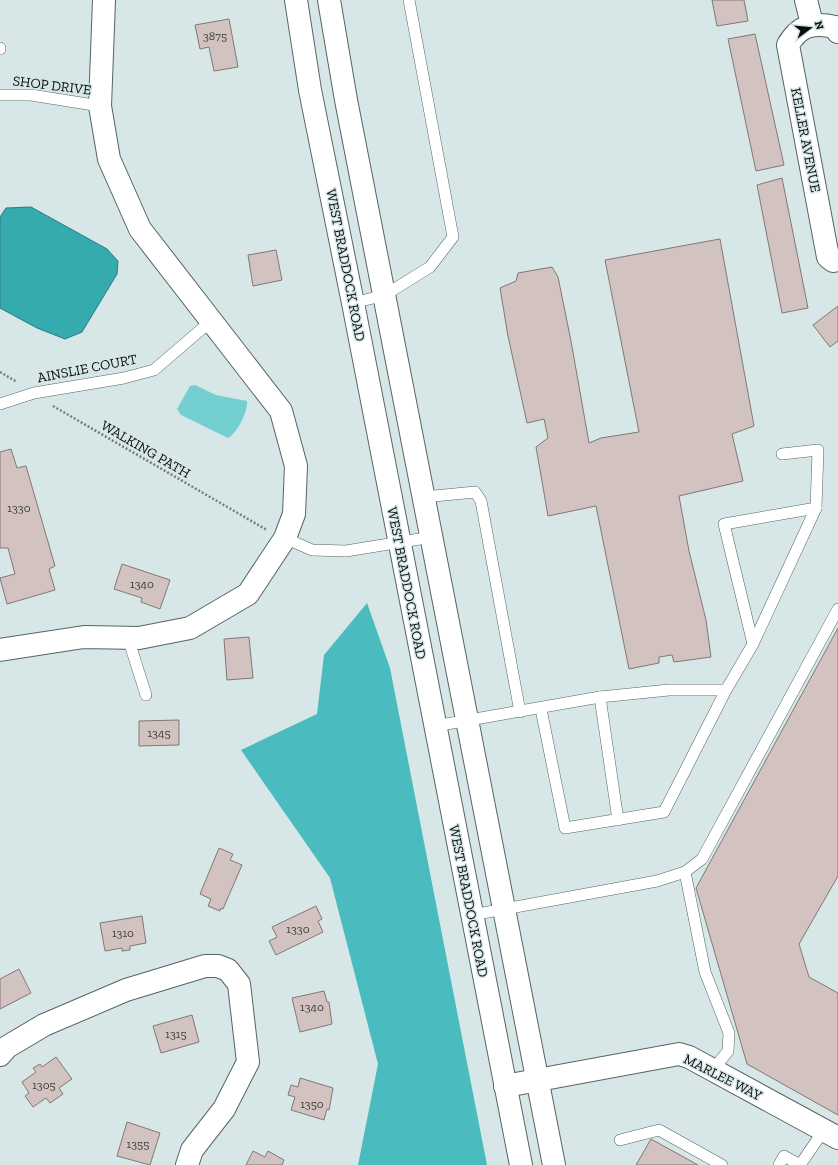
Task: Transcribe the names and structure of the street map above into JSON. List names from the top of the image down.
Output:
{
  "streets": {
    "main road": ["KELLER AVENUE", "WEST BRADDOCK ROAD", "MARLEE WAY"],
    "lane": ["SHOP DRIVE", "AINSLIE COURT"],
    "path": ["WALKING PATH"]
  },
  "crossings": [
    ["WEST BRADDOCK ROAD", "MARLEE WAY"],
    ["AINSLIE COURT", "WALKING PATH"]
  ],
  "house_numbers": [
    "3875",
    "1330",
    "1340",
    "1345",
    "1330",
    "1310",
    "1340",
    "1315",
    "1305",
    "1350",
    "1355"
  ],
  "north": "right"
}
